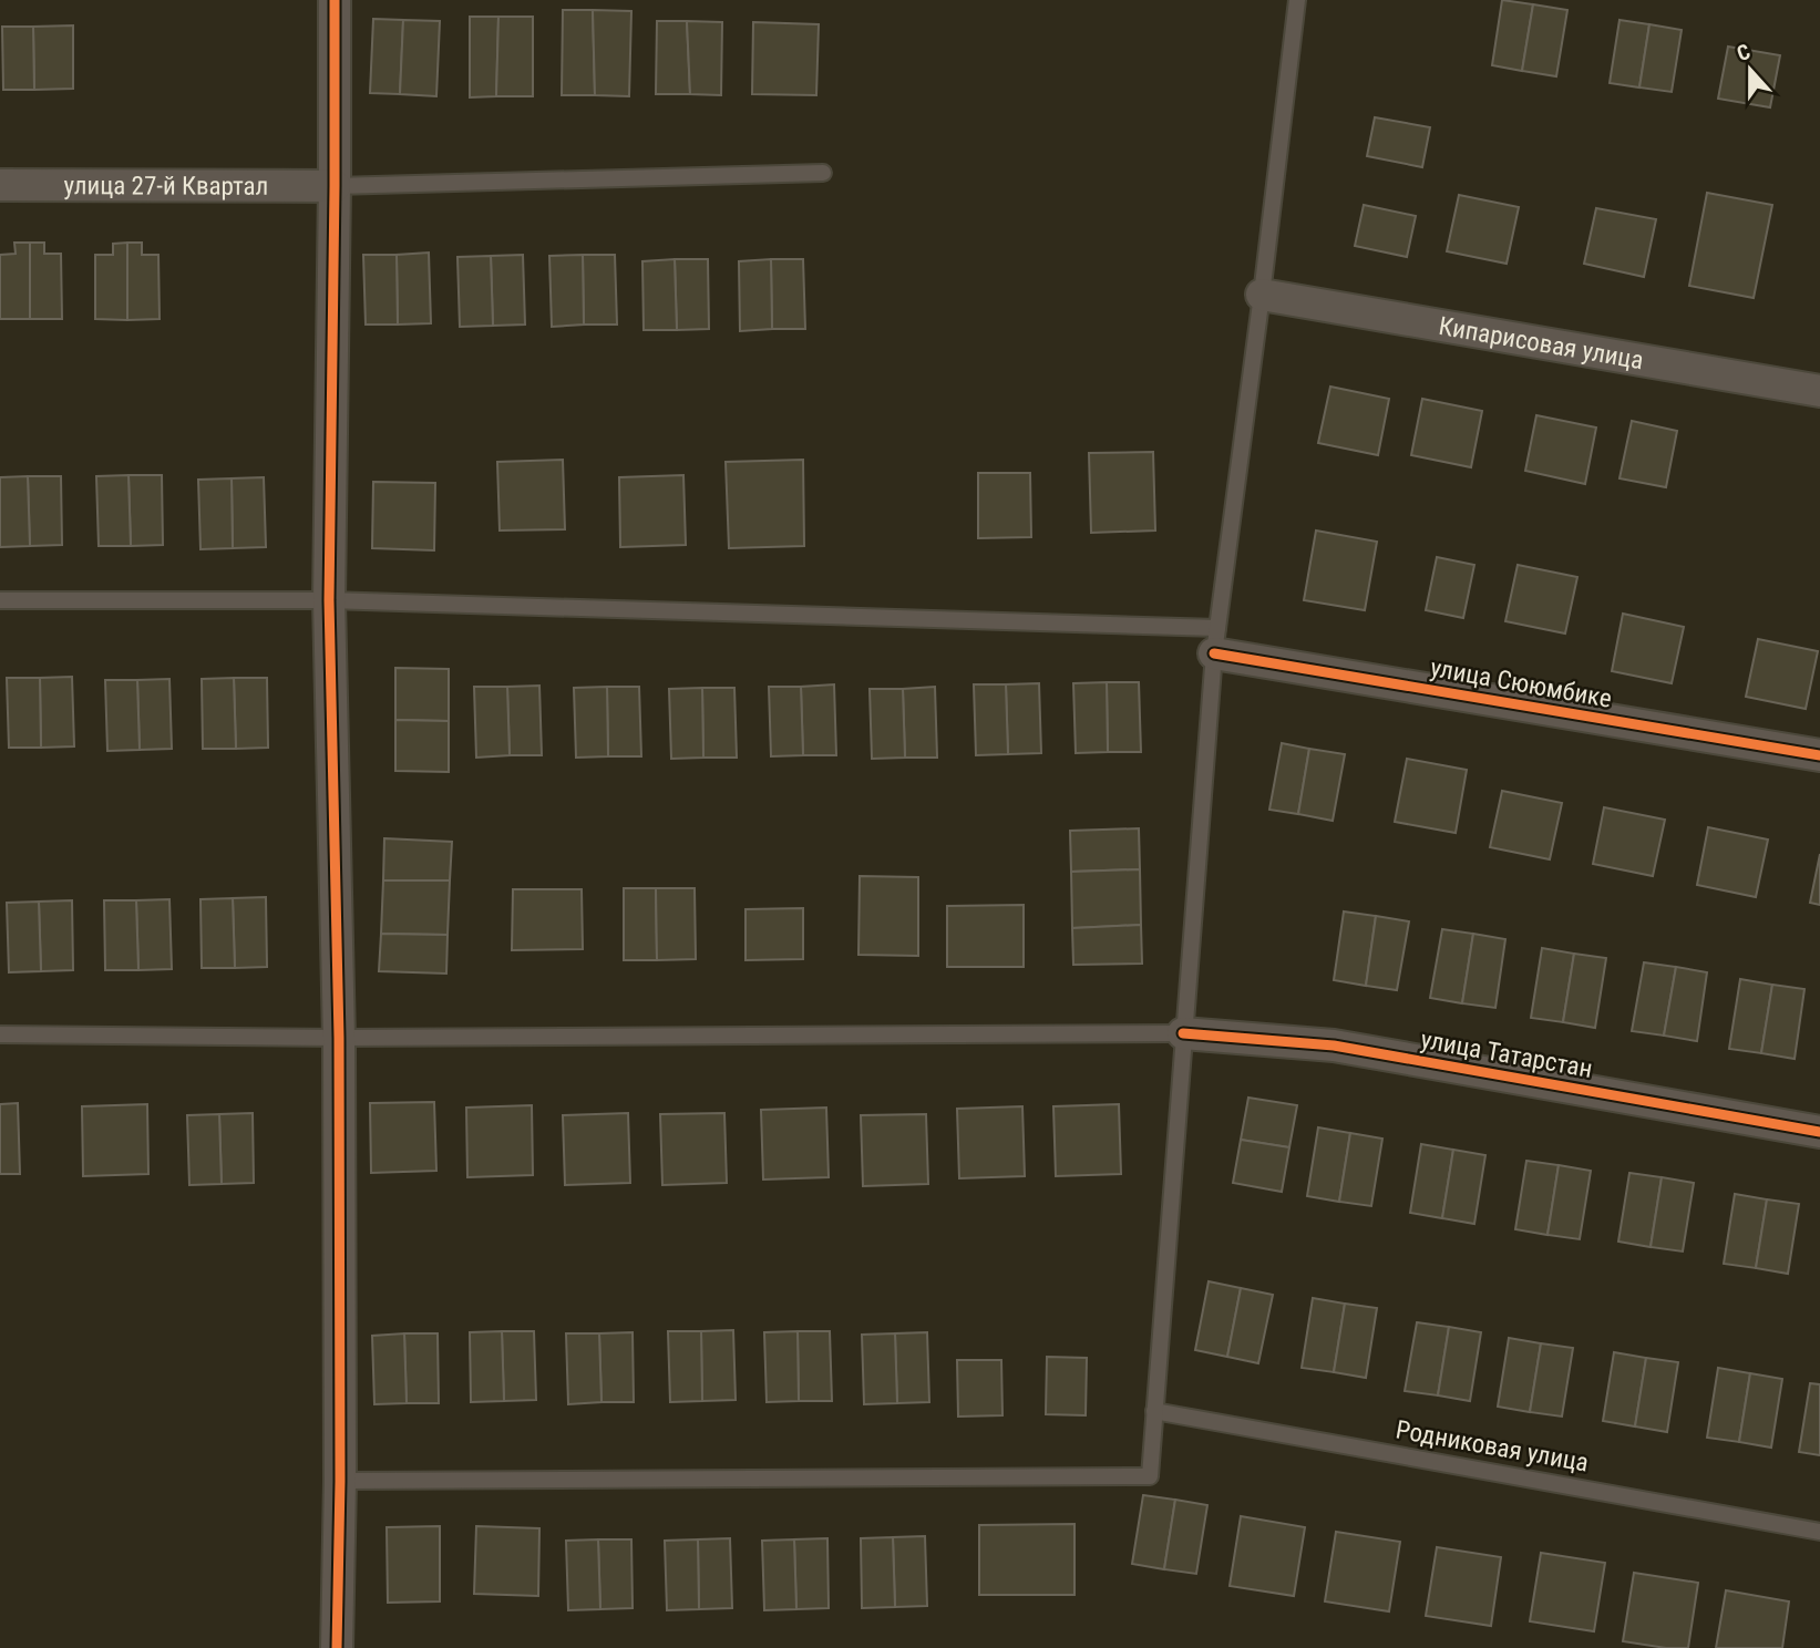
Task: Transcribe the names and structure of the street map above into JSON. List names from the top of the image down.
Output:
{
  "streets": {
    "street": [
      "улица 27-й Квартал",
      "Кипарисовая улица",
      "улица Сююмбике",
      "улица Татарстан"
    ],
    "lane": ["Родниковая улица"]
  },
  "north": "top"
}
